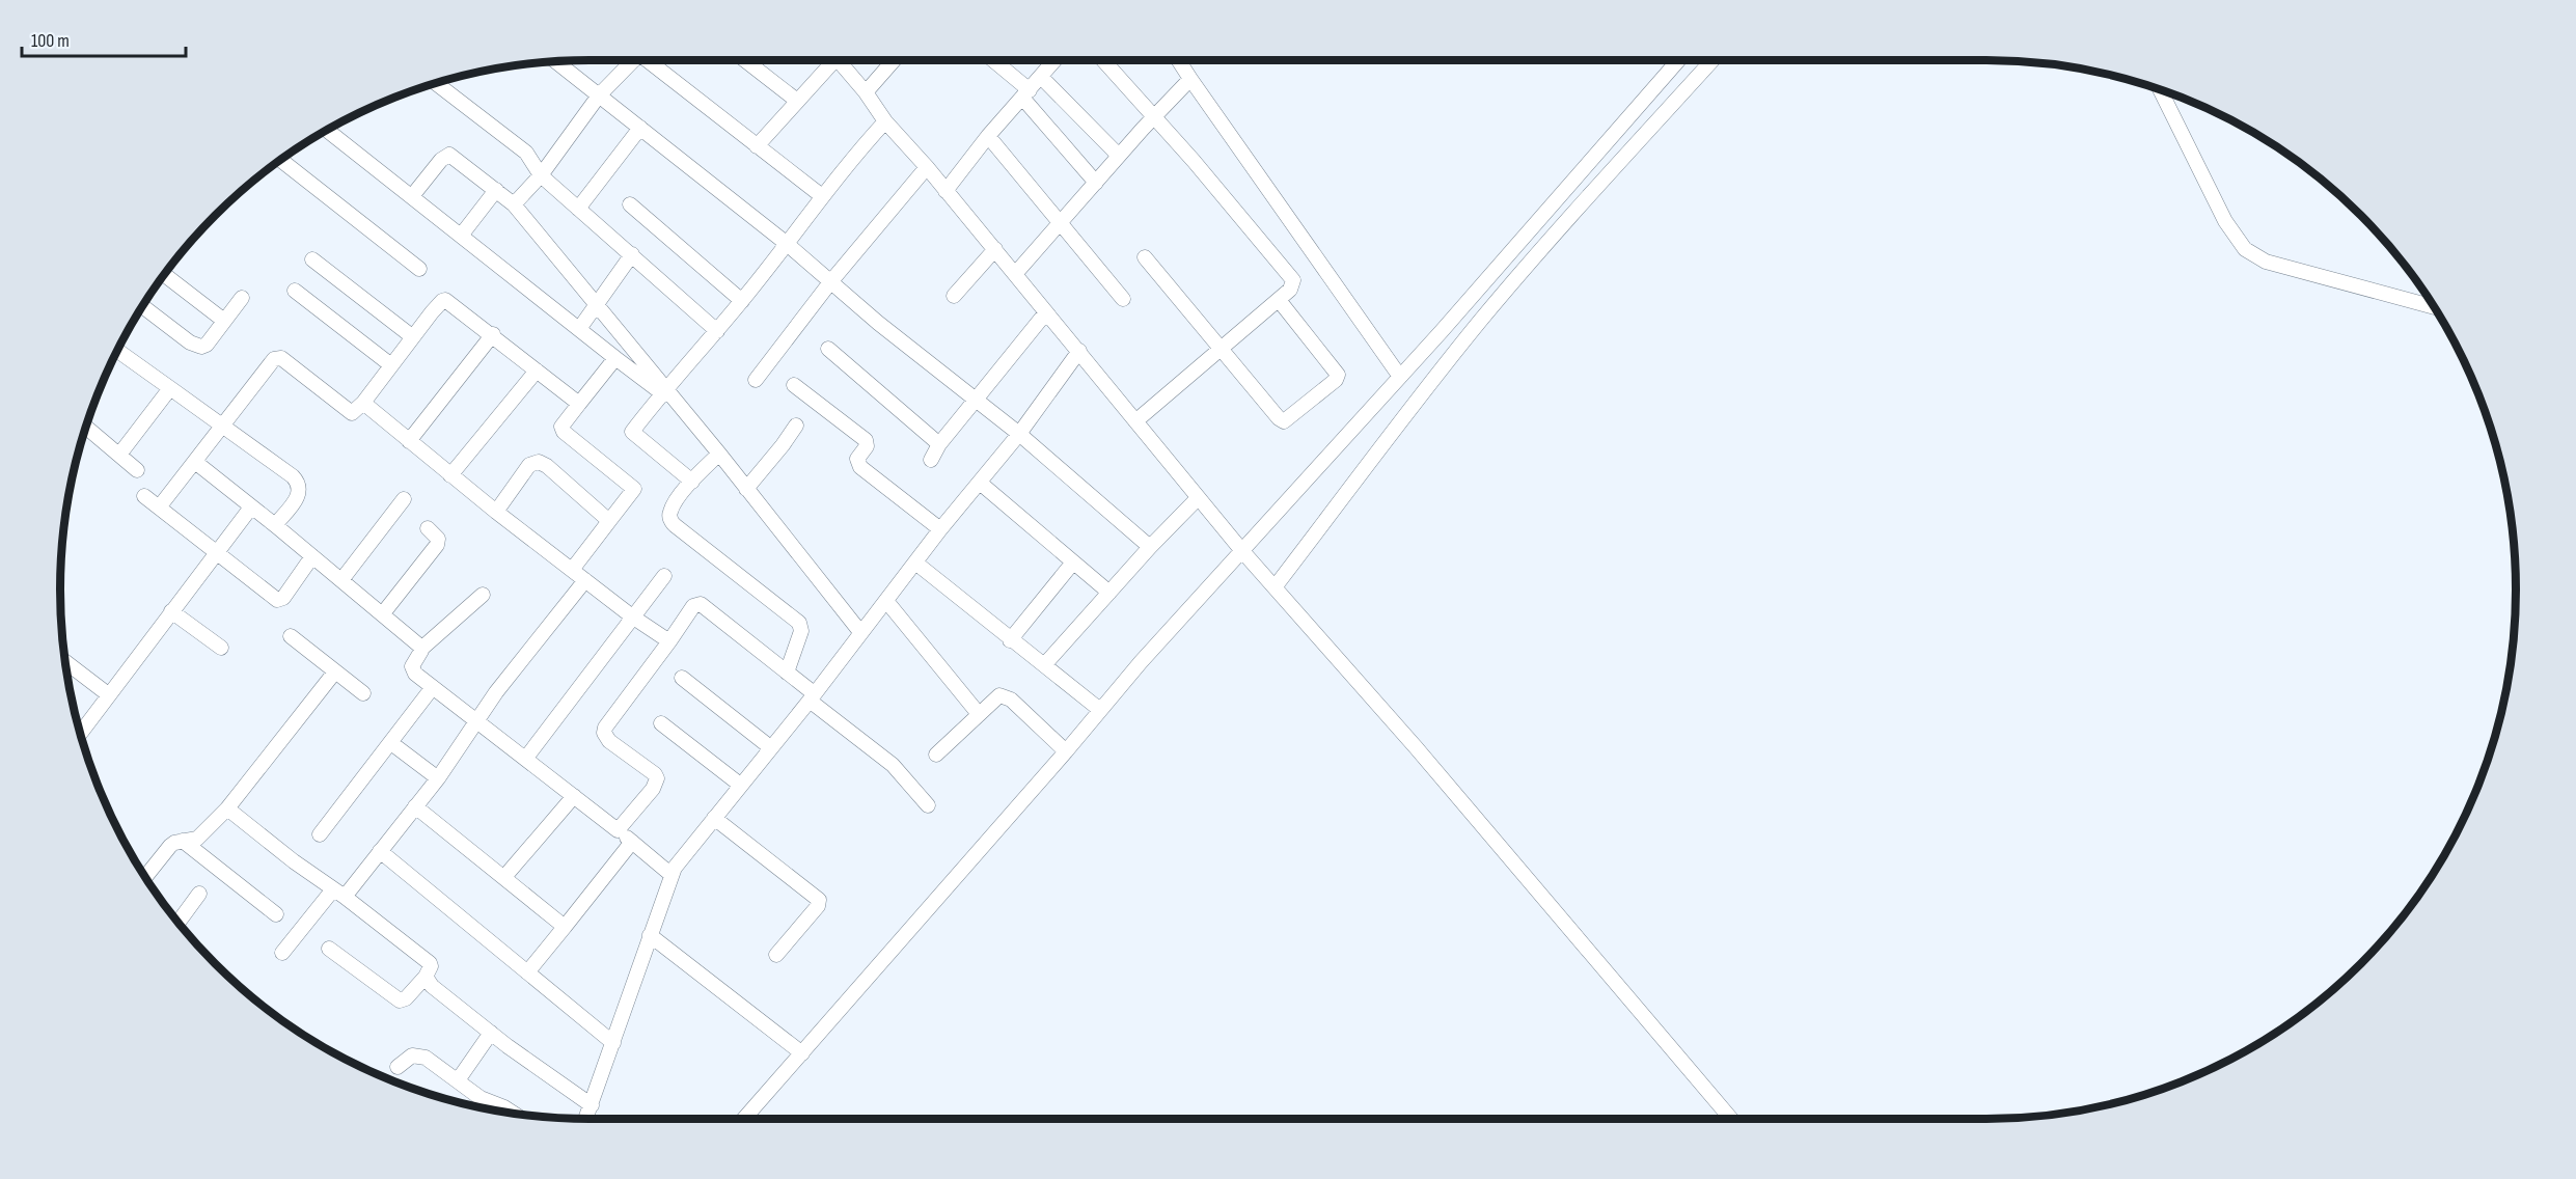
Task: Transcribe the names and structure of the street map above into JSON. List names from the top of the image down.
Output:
{
  "scale_bar": "100 m"
}
